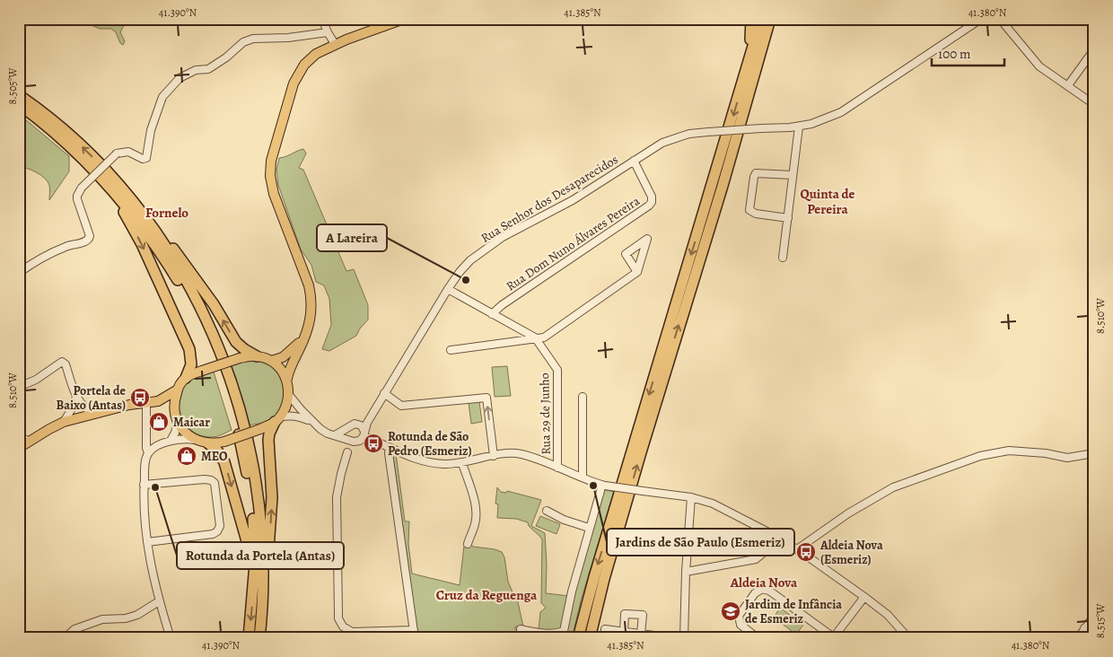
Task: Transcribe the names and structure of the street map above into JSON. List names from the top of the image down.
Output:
{
  "streets": {
    "street": ["Rua Senhor dos Desaparecidos", "Rua Dom Nuno Álvares Pereira", "Rua 29 de Junho"]
  },
  "crossings": [
    ["Rua Senhor dos Desaparecidos", "Rua Dom Nuno Álvares Pereira"]
  ],
  "districts": [
    "Quinta de Pereira",
    "Fornelo",
    "Aldeia Nova",
    "Cruz da Reguenga"
  ],
  "places": {
    "other": ["A Lareira", "Jardins de São Paulo (Esmeriz)", "Rotunda da Portela (Antas)"],
    "bus stop": ["Portela de Baixo (Antas)", "Rotunda de São Pedro (Esmeriz)", "Aldeia Nova (Esmeriz)"],
    "shop": ["Maicar", "MEO"],
    "school or university": ["Jardim de Infância de Esmeriz"]
  },
  "scale_bar": "100 m",
  "coordinates": [
    "41.390°N",
    "41.385°N",
    "41.380°N",
    "8.505°W",
    "8.510°W",
    "8.515°W"
  ]
}
